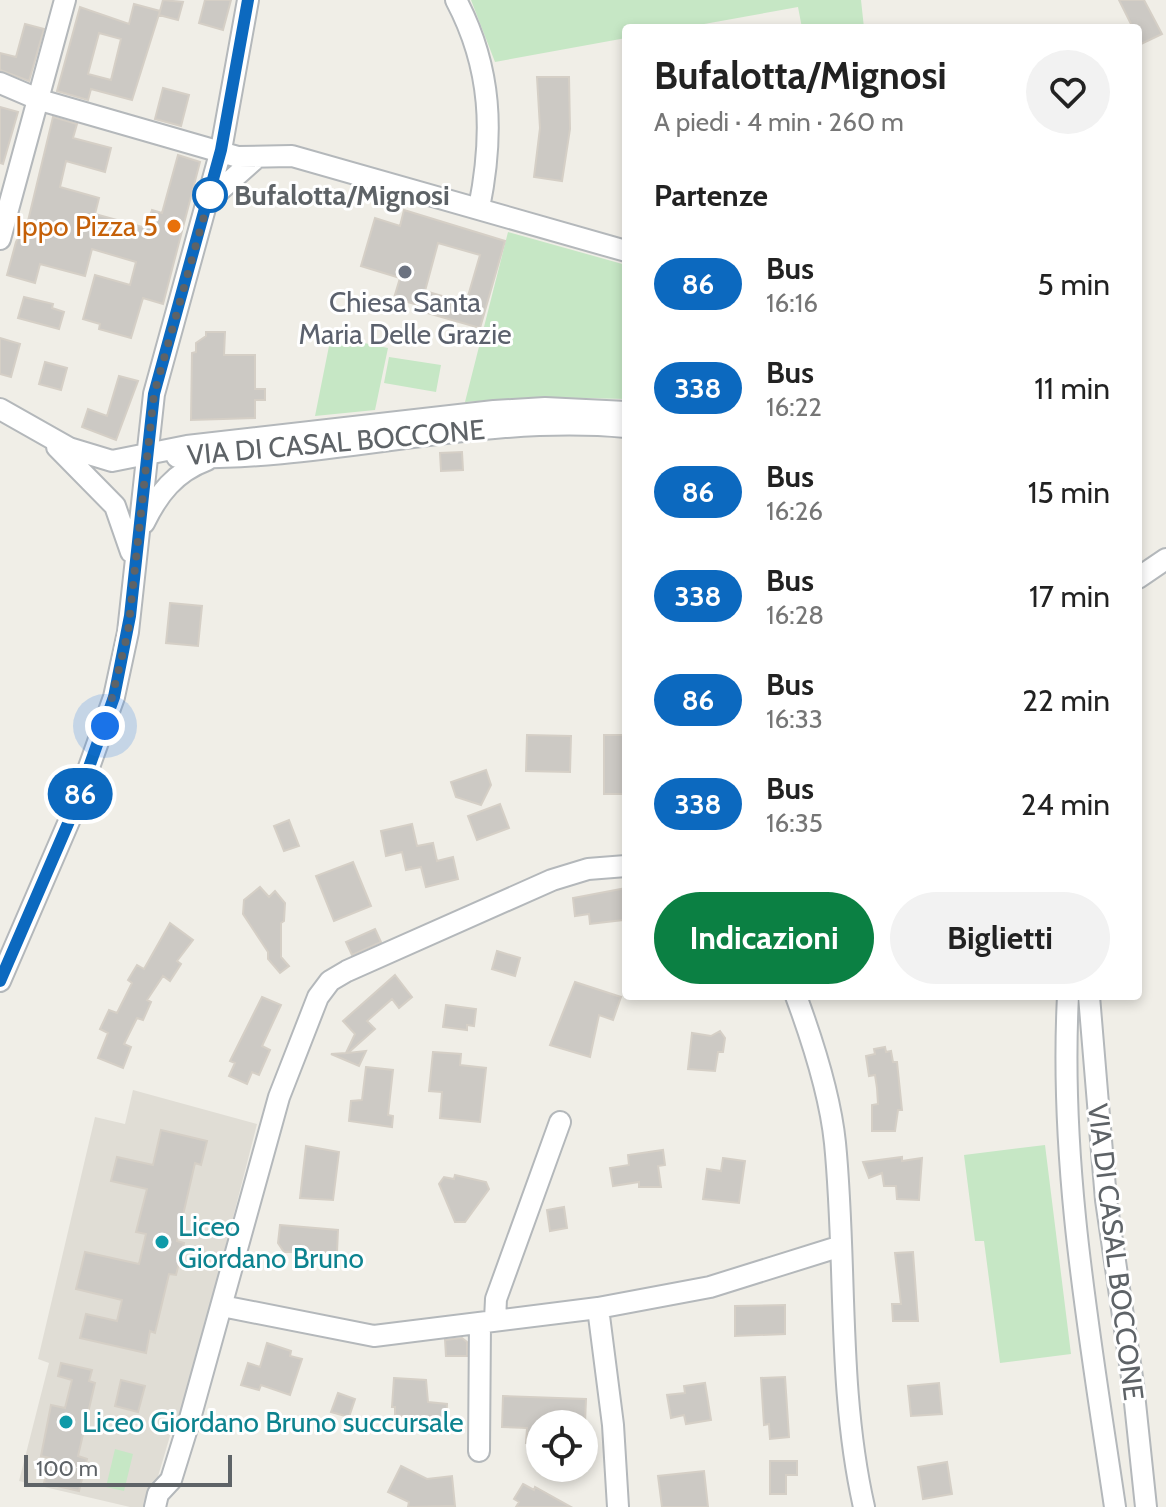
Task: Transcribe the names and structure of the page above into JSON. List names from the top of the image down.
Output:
{
  "streets": {
    "street": ["VIA DI CASAL BOCCONE"]
  },
  "places": [
    "Bufalotta/Mignosi",
    "Ippo Pizza 5",
    "Chiesa Santa Maria Delle Grazie",
    "Liceo Giordano Bruno",
    "Liceo Giordano Bruno succursale"
  ],
  "lines": ["bus line 86"],
  "scale_bar": "100 m",
  "page": {
    "on_map": "86",
    "heading": [
      ["Bufalotta/Mignosi", "A piedi · 4 min · 260 m"],
      "Partenze"
    ],
    "list": [
      {
        "mark": "86",
        "name": "Bus",
        "note": "16:16",
        "value": "5 min"
      },
      {
        "mark": "338",
        "name": "Bus",
        "note": "16:22",
        "value": "11 min"
      },
      {
        "mark": "86",
        "name": "Bus",
        "note": "16:26",
        "value": "15 min"
      },
      {
        "mark": "338",
        "name": "Bus",
        "note": "16:28",
        "value": "17 min"
      },
      {
        "mark": "86",
        "name": "Bus",
        "note": "16:33",
        "value": "22 min"
      },
      {
        "mark": "338",
        "name": "Bus",
        "note": "16:35",
        "value": "24 min"
      }
    ],
    "buttons": ["Indicazioni", "Biglietti"],
    "scale": "100 m"
  }
}
